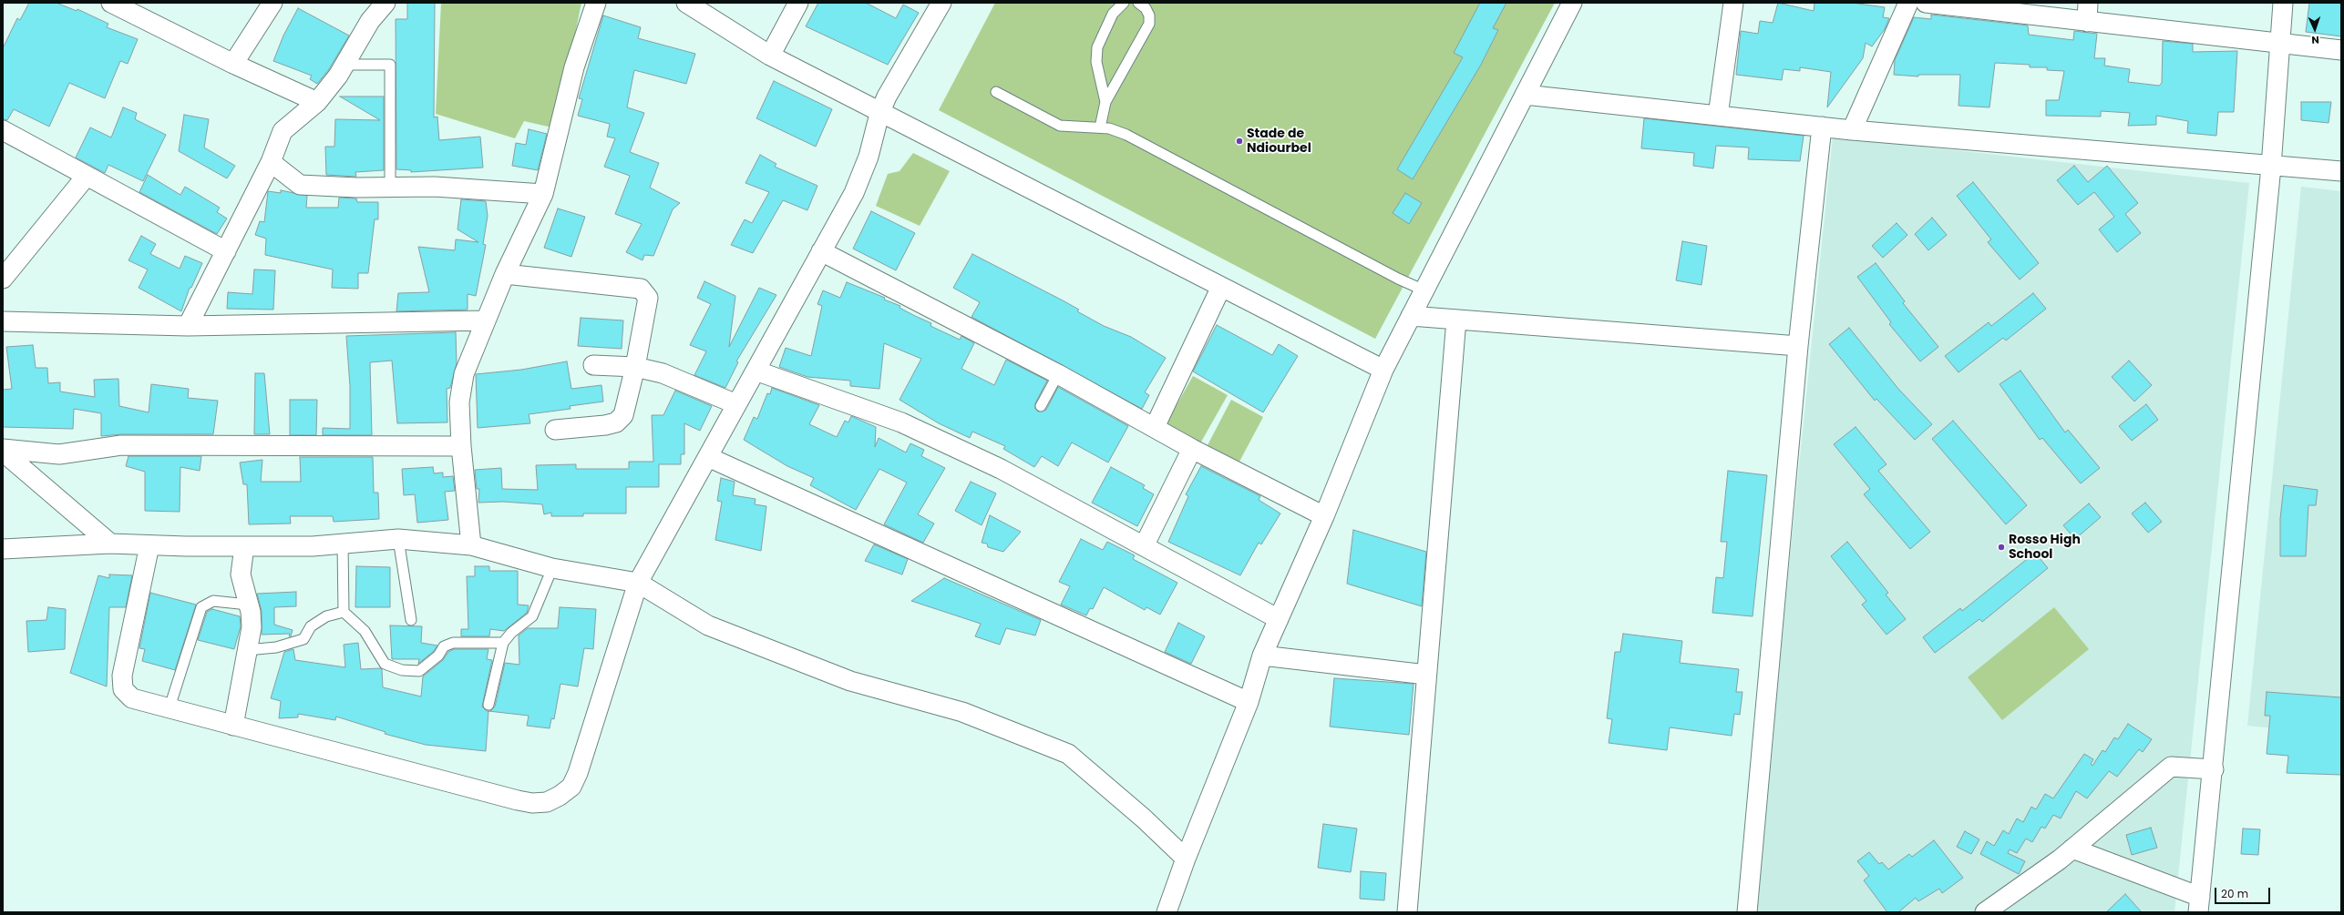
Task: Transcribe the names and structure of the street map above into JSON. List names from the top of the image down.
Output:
{
  "places": ["Stade de Ndiourbel", "Rosso High School"],
  "scale_bar": "20 m",
  "north": "bottom"
}
